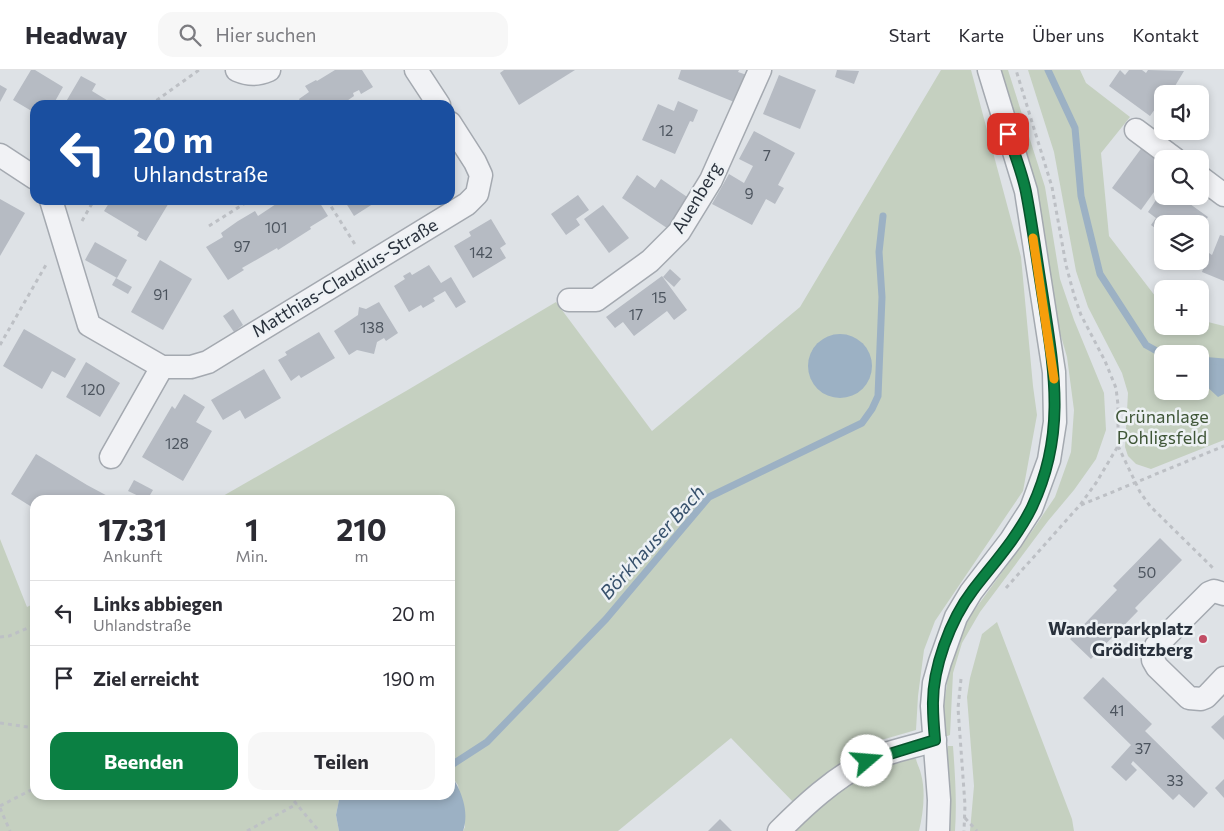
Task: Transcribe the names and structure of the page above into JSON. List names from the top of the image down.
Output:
{
  "streets": {
    "street": ["Auenberg", "Matthias-Claudius-Straße"]
  },
  "water": ["Börkhauser Bach"],
  "parks": ["Grünanlage Pohligsfeld"],
  "places": ["Wanderparkplatz Gröditzberg"],
  "house_numbers": [
    "12",
    "7",
    "9",
    "101",
    "97",
    "142",
    "91",
    "15",
    "17",
    "138",
    "120",
    "128",
    "50",
    "41",
    "37",
    "33"
  ],
  "page": {
    "header": "Headway",
    "search": "Hier suchen",
    "nav": [
      "Start",
      "Karte",
      "Über uns",
      "Kontakt"
    ],
    "map_buttons": ["+", "−"],
    "turn": ["20 m", "Uhlandstraße"],
    "eta": [
      "17:31",
      "Ankunft",
      "1",
      "Min.",
      "210",
      "m"
    ],
    "list": [
      {
        "name": "Links abbiegen",
        "note": "Uhlandstraße",
        "value": "20 m"
      },
      {
        "name": "Ziel erreicht",
        "value": "190 m"
      }
    ],
    "buttons": ["Beenden", "Teilen"]
  }
}
